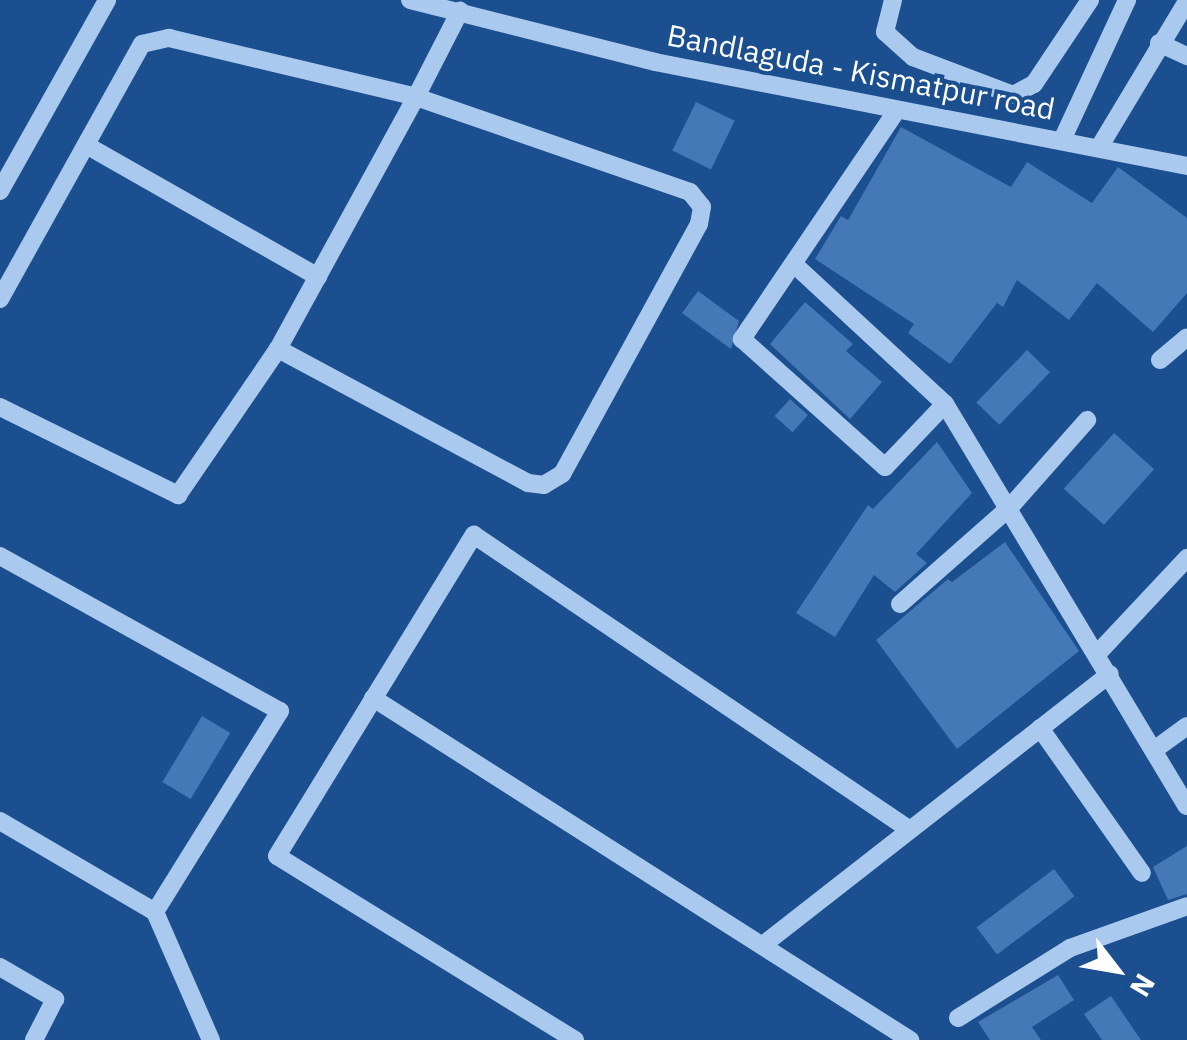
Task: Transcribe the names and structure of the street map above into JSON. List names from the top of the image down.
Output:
{
  "streets": {
    "street": ["Bandlaguda - Kismatpur road"]
  },
  "north": "bottom right"
}
